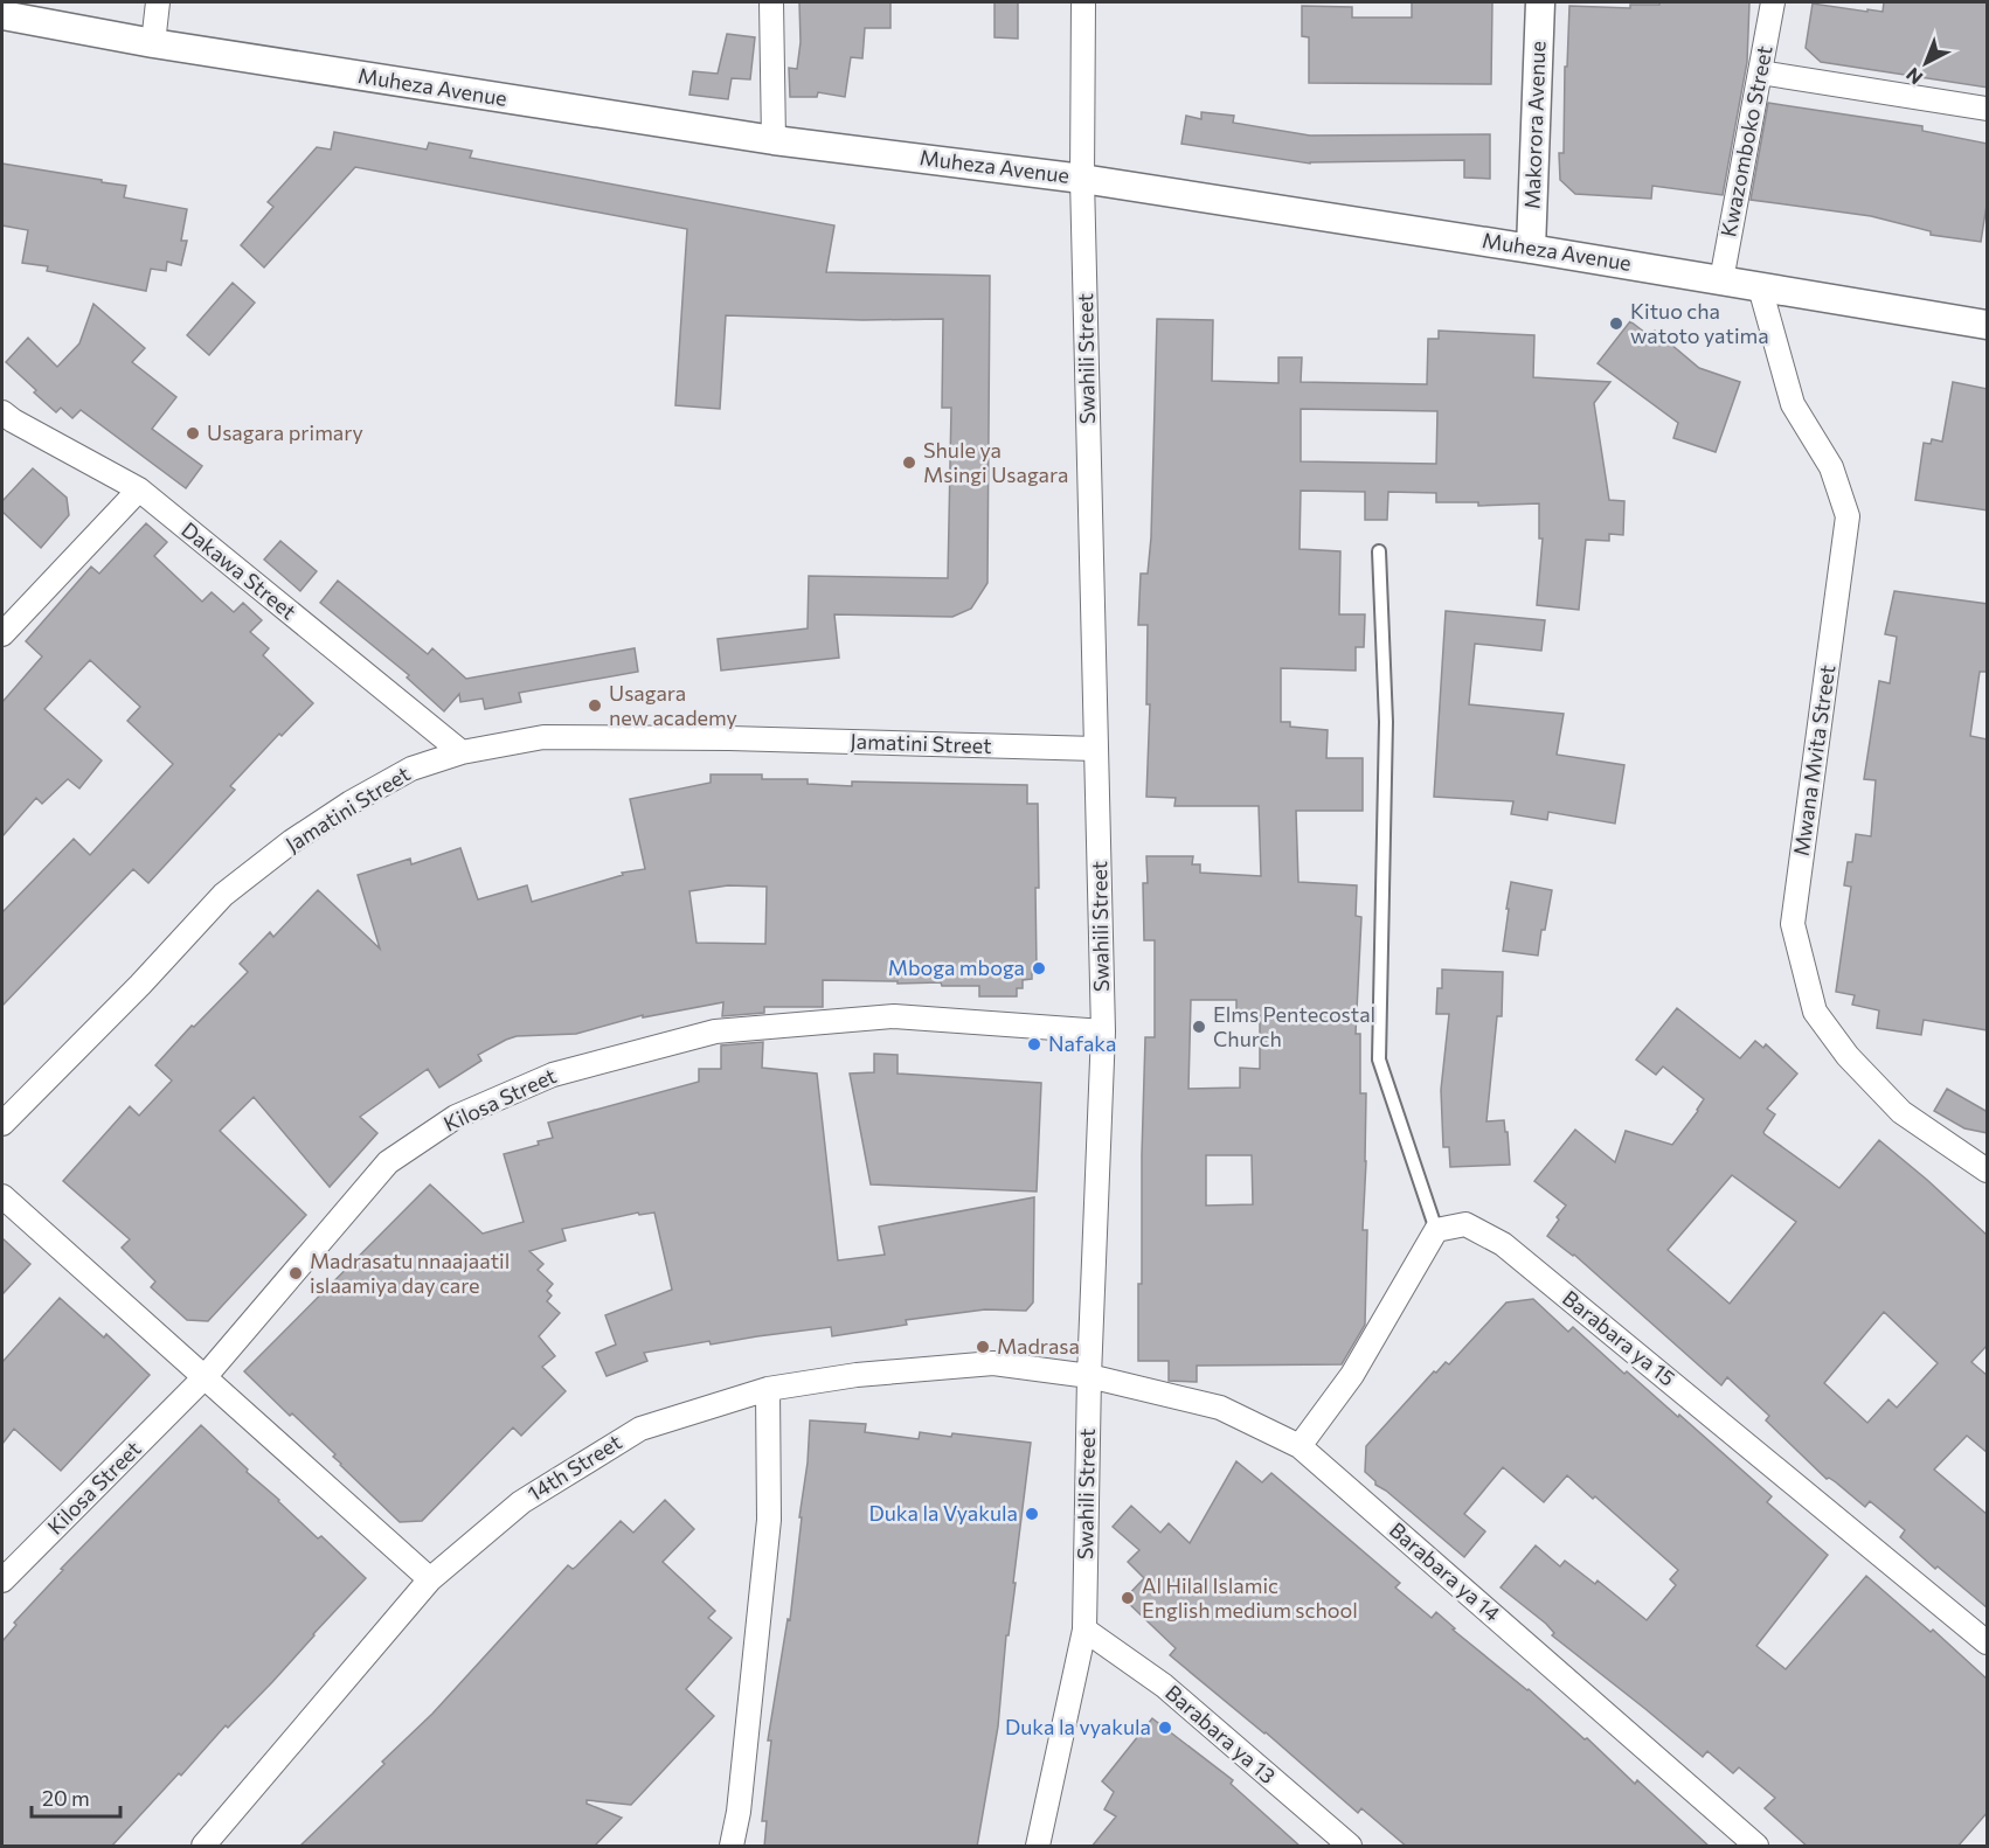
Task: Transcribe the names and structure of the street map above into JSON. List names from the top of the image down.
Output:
{
  "streets": {
    "street": [
      "Muheza Avenue",
      "Makorora Avenue",
      "Kwazomboko Street",
      "Swahili Street",
      "Dakawa Street",
      "Jamatini Street",
      "Mwana Mvita Street",
      "Kilosa Street",
      "Barabara ya 15",
      "14th Street",
      "Barabara ya 14",
      "Barabara ya 13"
    ]
  },
  "crossings": [
    ["Muheza Avenue", "Makorora Avenue"],
    ["Muheza Avenue", "Kwazomboko Street"],
    ["Muheza Avenue", "Swahili Street"],
    ["Muheza Avenue", "Mwana Mvita Street"],
    ["Swahili Street", "Jamatini Street"],
    ["Swahili Street", "Kilosa Street"],
    ["Swahili Street", "14th Street"],
    ["Swahili Street", "Barabara ya 14"],
    ["Swahili Street", "Barabara ya 13"],
    ["Dakawa Street", "Jamatini Street"],
    ["14th Street", "Barabara ya 14"]
  ],
  "places": [
    "Kituo cha watoto yatima",
    "Usagara primary",
    "Shule ya Msingi Usagara",
    "Usagara new academy",
    "Mboga mboga",
    "Elms Pentecostal Church",
    "Nafaka",
    "Madrasatu nnaajaatil islaamiya day care",
    "Madrasa",
    "Duka la Vyakula",
    "Al Hilal Islamic English medium school",
    "Duka la vyakula"
  ],
  "scale_bar": "20 m",
  "north": "bottom left"
}
